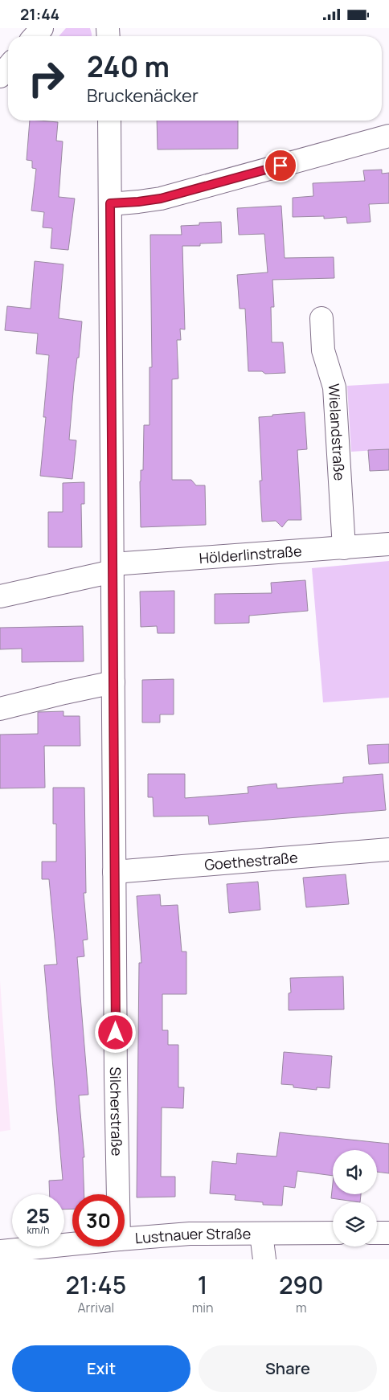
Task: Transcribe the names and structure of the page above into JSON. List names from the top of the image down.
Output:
{
  "streets": {
    "street": [
      "Wielandstraße",
      "Hölderlinstraße",
      "Goethestraße",
      "Silcherstraße",
      "Lustnauer Straße"
    ]
  },
  "crossings": [
    ["Wielandstraße", "Hölderlinstraße"],
    ["Hölderlinstraße", "Silcherstraße"],
    ["Goethestraße", "Silcherstraße"]
  ],
  "page": {
    "status": "21:44",
    "turn": ["240 m", "Bruckenäcker"],
    "speed": "25 km/h",
    "limit": "30",
    "eta": [
      "21:45",
      "Arrival",
      "1",
      "min",
      "290",
      "m"
    ],
    "buttons": ["Exit", "Share"]
  }
}
